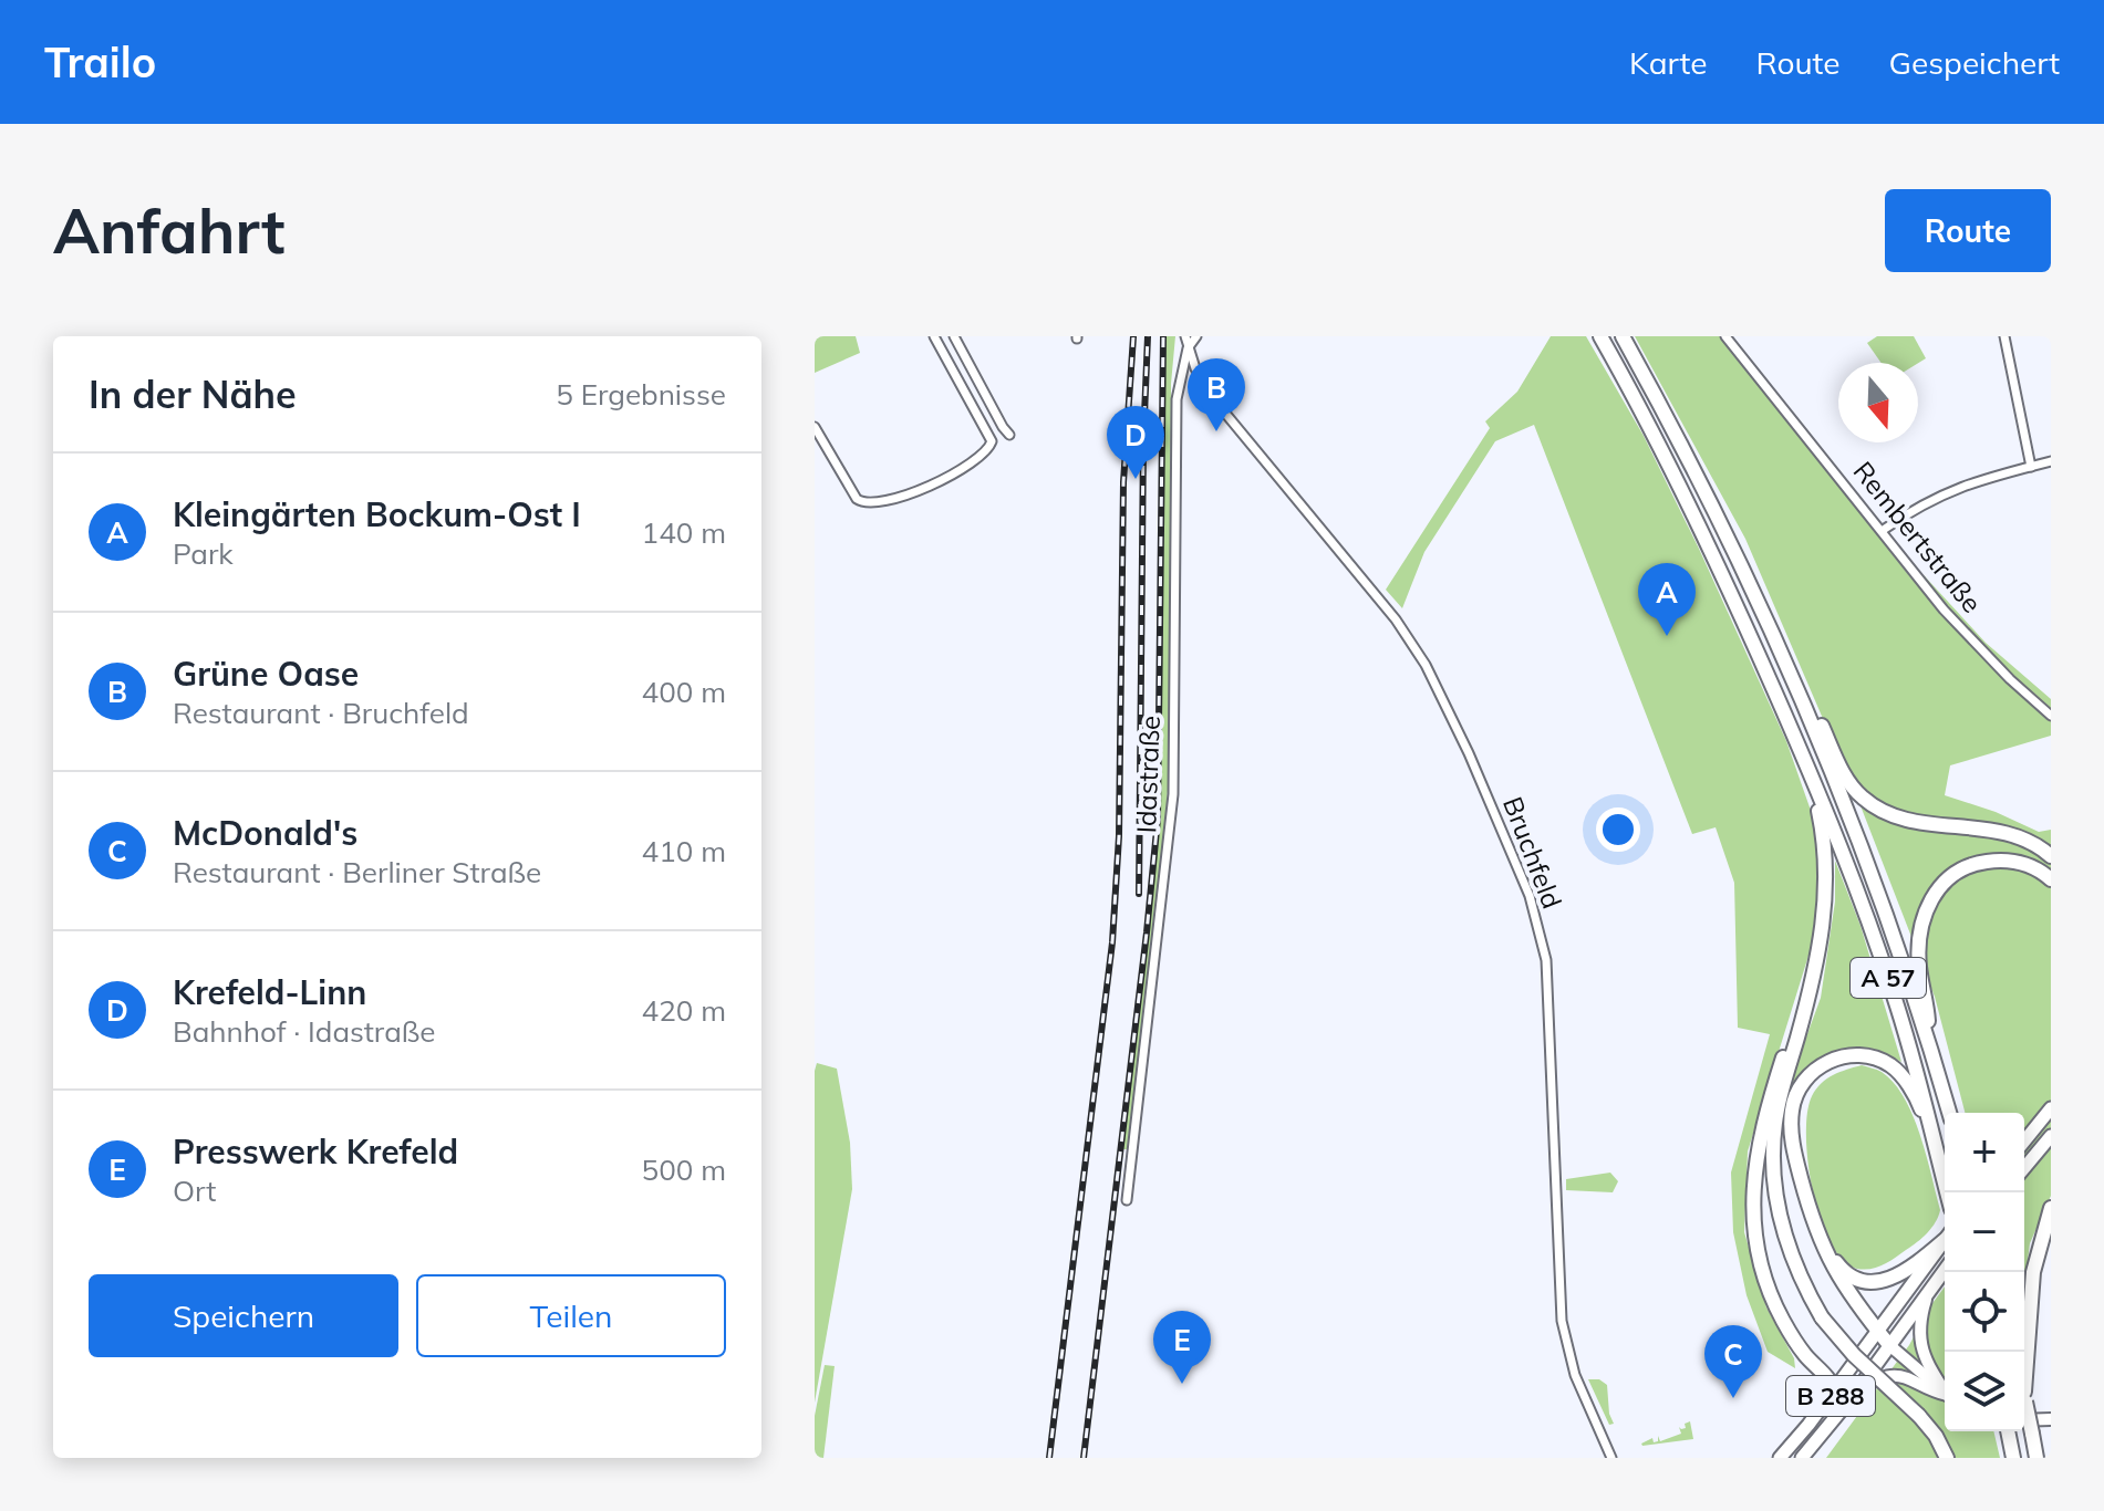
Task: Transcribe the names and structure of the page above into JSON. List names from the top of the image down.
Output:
{
  "streets": {
    "highway": ["A 57"],
    "main road": ["B 288"],
    "street": ["Rembertstraße", "Idastraße", "Bruchfeld"]
  },
  "crossings": [
    ["Idastraße", "Bruchfeld"]
  ],
  "north": "bottom",
  "page": {
    "header": "Trailo",
    "nav": ["Karte", "Route", "Gespeichert"],
    "buttons": [
      "Route",
      ["Speichern", "Teilen"]
    ],
    "title": "Anfahrt",
    "heading": ["In der Nähe", "5 Ergebnisse"],
    "pins": [
      "B",
      "D",
      "A",
      "E",
      "C"
    ],
    "list": [
      {
        "mark": "A",
        "name": "Kleingärten Bockum-Ost I",
        "note": "Park",
        "value": "140 m"
      },
      {
        "mark": "B",
        "name": "Grüne Oase",
        "note": "Restaurant · Bruchfeld",
        "value": "400 m"
      },
      {
        "mark": "C",
        "name": "McDonald's",
        "note": "Restaurant · Berliner Straße",
        "value": "410 m"
      },
      {
        "mark": "D",
        "name": "Krefeld-Linn",
        "note": "Bahnhof · Idastraße",
        "value": "420 m"
      },
      {
        "mark": "E",
        "name": "Presswerk Krefeld",
        "note": "Ort",
        "value": "500 m"
      }
    ],
    "map_buttons": ["+", "−"]
  }
}
